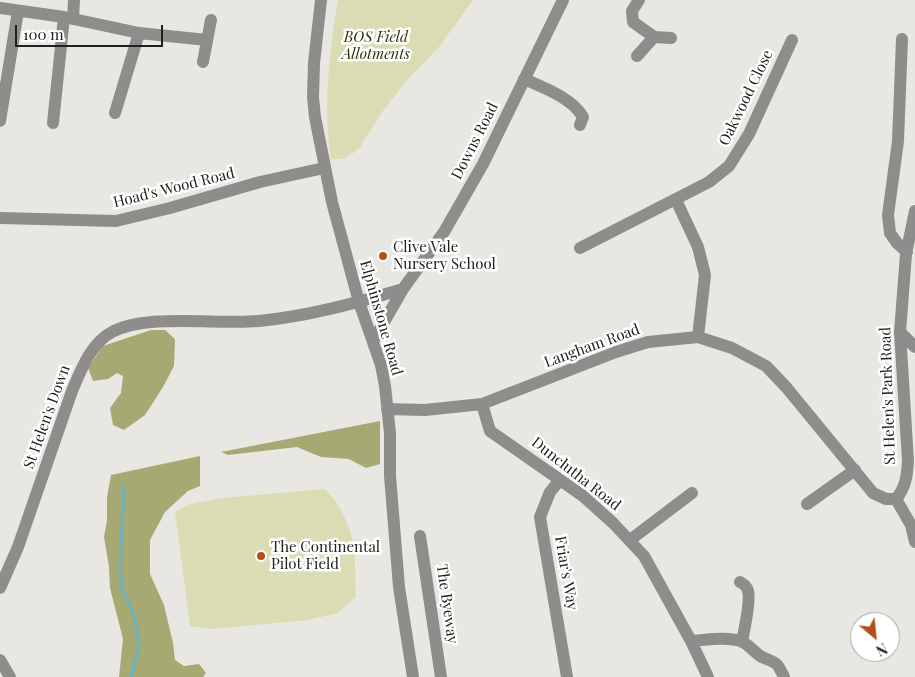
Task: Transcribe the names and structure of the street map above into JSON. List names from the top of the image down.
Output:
{
  "streets": {
    "street": [
      "Oakwood Close",
      "Downs Road",
      "Hoad's Wood Road",
      "Elphinstone Road",
      "Langham Road",
      "St Helen's Park Road",
      "St Helen's Down",
      "Dunclutha Road",
      "Friar's Way",
      "The Byeway"
    ]
  },
  "crossings": [
    ["Downs Road", "Elphinstone Road"],
    ["Hoad's Wood Road", "Elphinstone Road"],
    ["Elphinstone Road", "Langham Road"],
    ["Elphinstone Road", "St Helen's Down"],
    ["Langham Road", "St Helen's Park Road"],
    ["Langham Road", "Dunclutha Road"],
    ["Dunclutha Road", "Friar's Way"]
  ],
  "parks": ["BOS Field Allotments"],
  "places": ["Clive Vale Nursery School", "The Continental Pilot Field"],
  "scale_bar": "100 m",
  "north": "bottom right"
}
